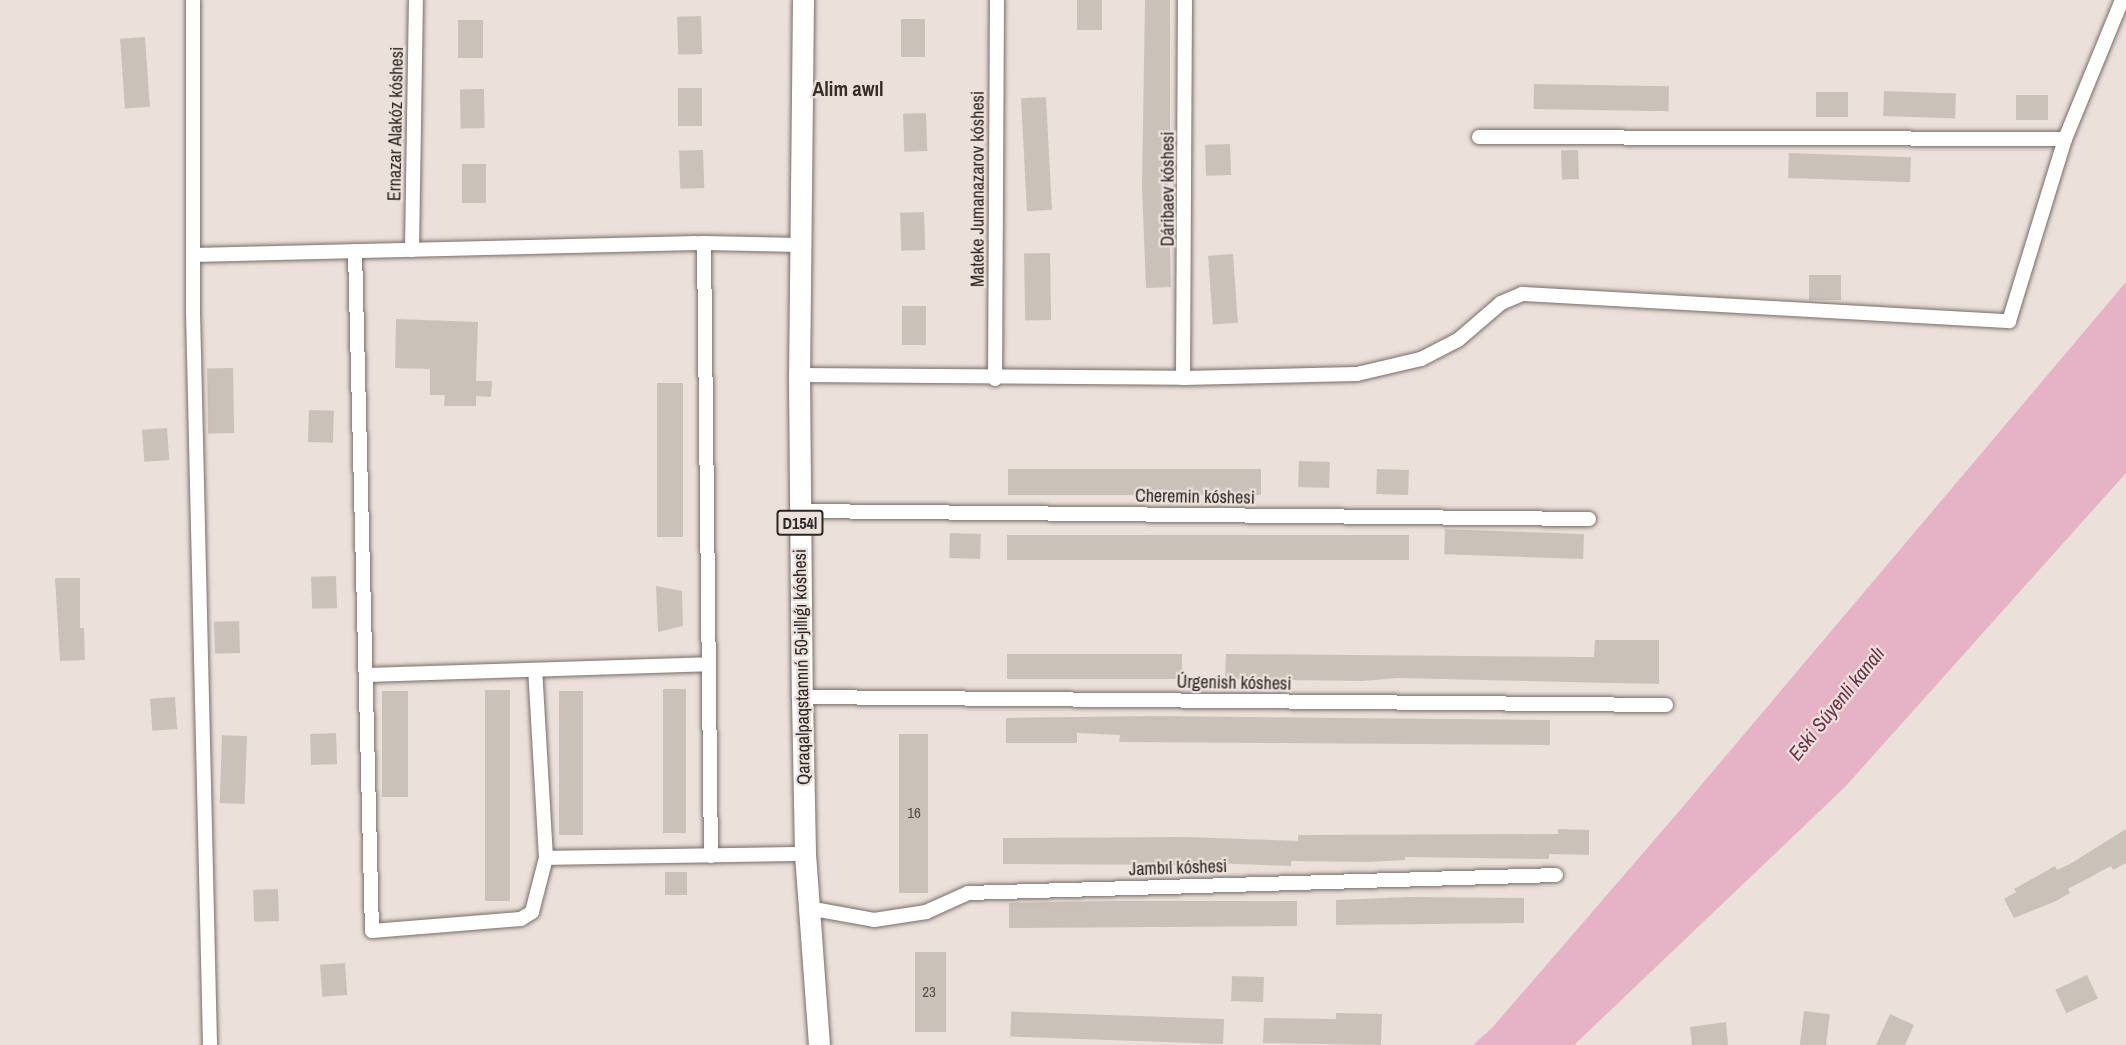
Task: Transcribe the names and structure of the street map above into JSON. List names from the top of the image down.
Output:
{
  "streets": {
    "main road": ["D154l", "Qaraqalpaqstannıń 50-jıllıǵı kóshesi"],
    "street": [
      "Ernazar Alakóz kóshesi",
      "Mateke Jumanazarov kóshesi",
      "Dáribaev kóshesi",
      "Cheremin kóshesi",
      "Úrgenish kóshesi",
      "Jambıl kóshesi"
    ]
  },
  "crossings": [
    ["Cheremin kóshesi", "Qaraqalpaqstannıń 50-jıllıǵı kóshesi"],
    ["Qaraqalpaqstannıń 50-jıllıǵı kóshesi", "Úrgenish kóshesi"],
    ["Qaraqalpaqstannıń 50-jıllıǵı kóshesi", "Jambıl kóshesi"]
  ],
  "districts": ["Alim awıl"],
  "water": ["Eski Súyenli kanalı"],
  "house_numbers": ["16", "23"]
}
